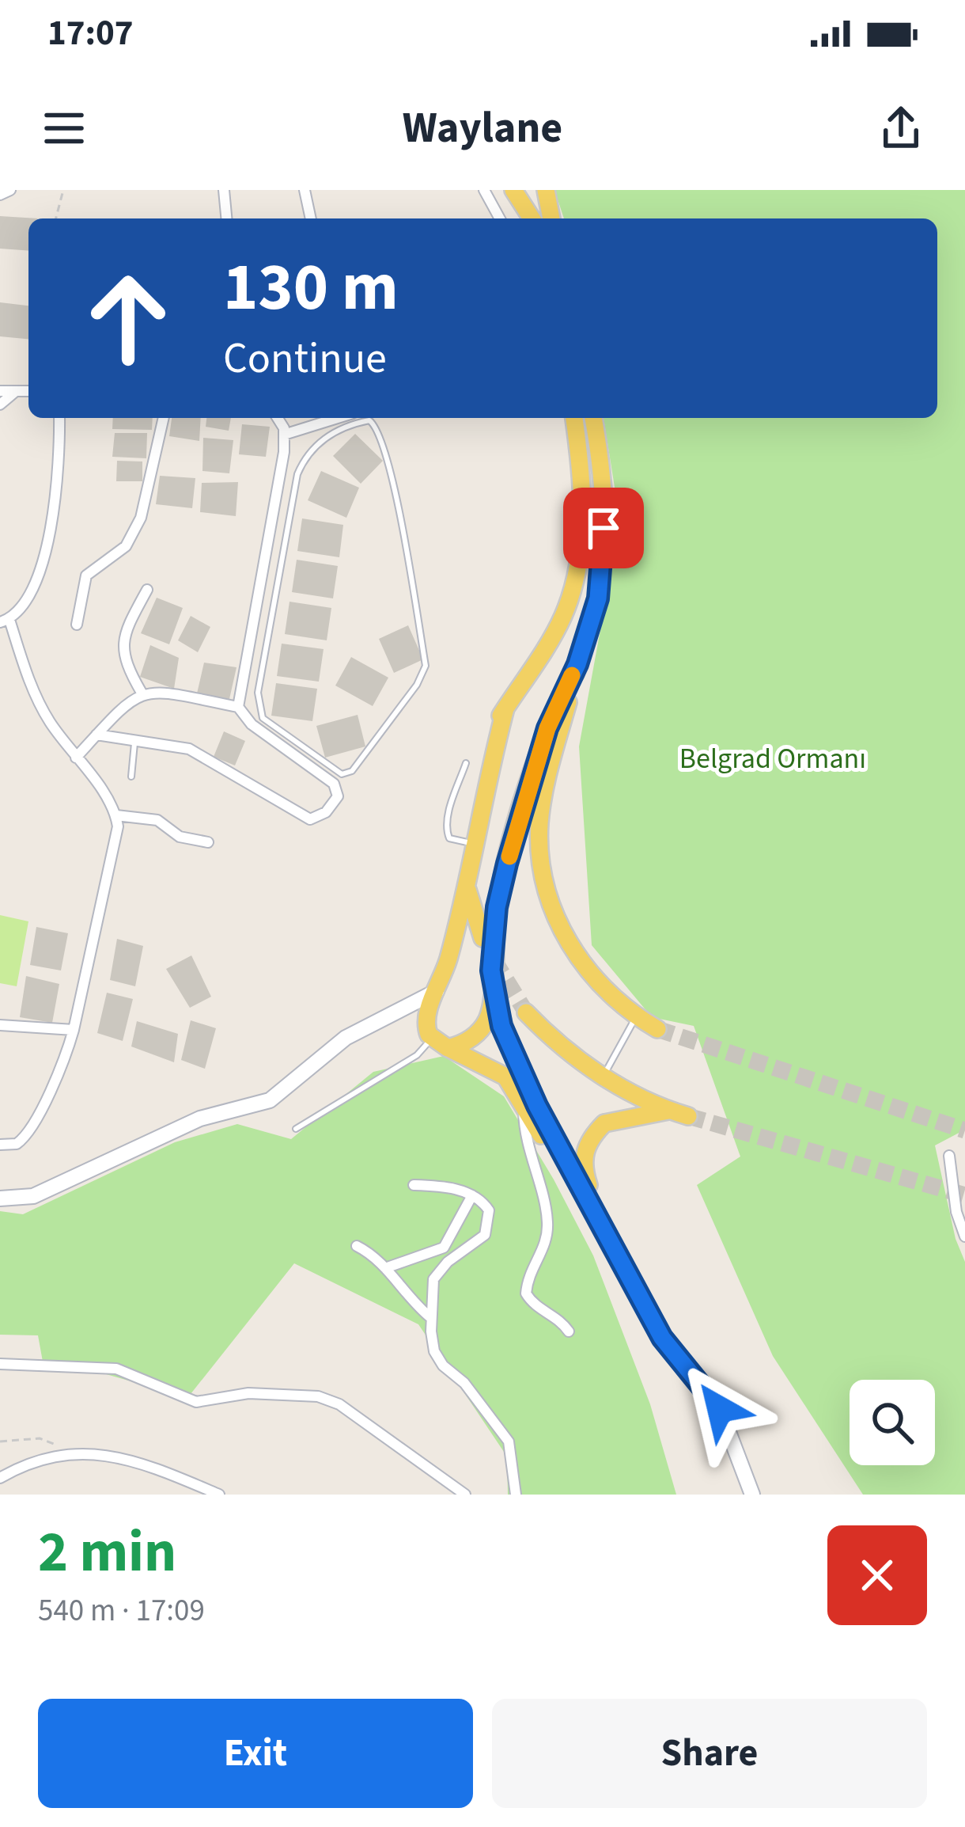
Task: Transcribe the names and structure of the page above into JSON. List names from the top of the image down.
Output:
{
  "parks": ["Belgrad Ormanı"],
  "page": {
    "status": "17:07",
    "header": "Waylane",
    "turn": ["130 m", "Continue"],
    "heading": ["2 min", "540 m · 17:09"],
    "buttons": ["Exit", "Share"]
  }
}
